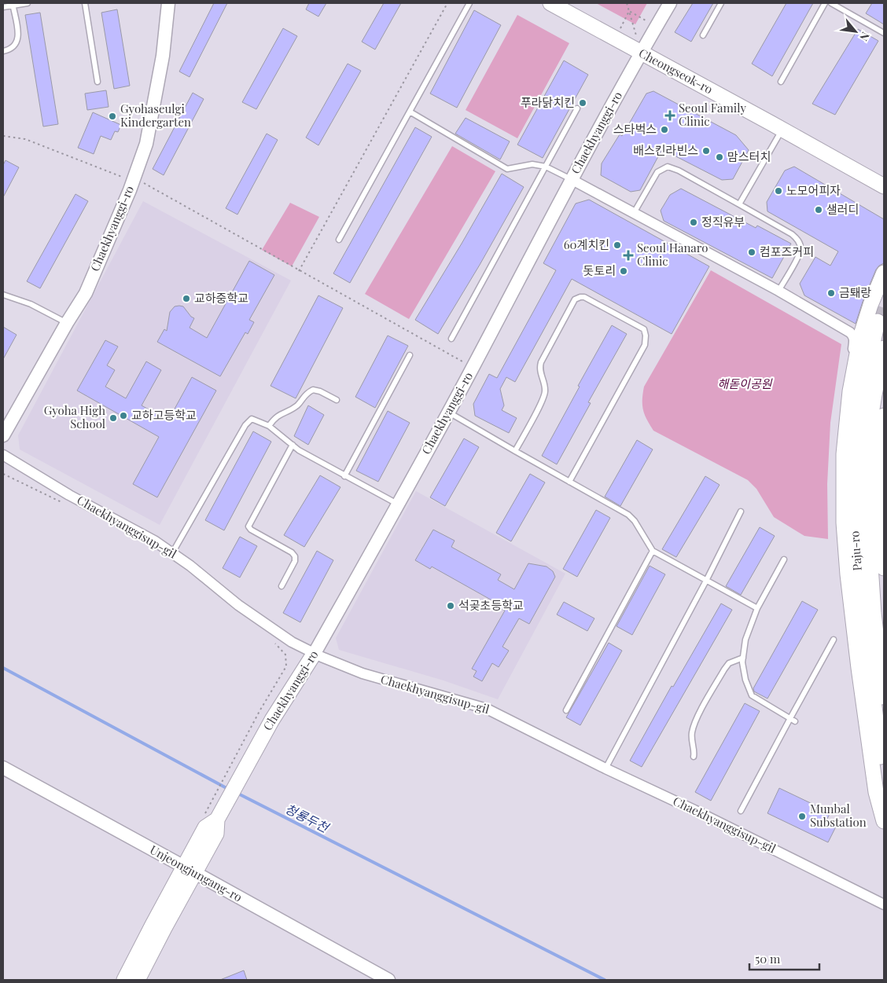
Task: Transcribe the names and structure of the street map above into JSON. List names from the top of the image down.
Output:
{
  "streets": {
    "main road": ["Cheongseok-ro", "Chaekhyanggi-ro", "Paju-ro"],
    "street": ["Chaekhyanggisup-gil", "Unjeongjungang-ro"]
  },
  "crossings": [
    ["Cheongseok-ro", "Chaekhyanggi-ro"],
    ["Chaekhyanggi-ro", "Chaekhyanggisup-gil"],
    ["Chaekhyanggi-ro", "Unjeongjungang-ro"]
  ],
  "water": ["청룡두천"],
  "parks": ["해돋이공원"],
  "places": {
    "other": [
      "푸라닭치킨",
      "Gyohaseulgi Kindergarten",
      "스타벅스",
      "배스킨라빈스",
      "맘스터치",
      "노모어피자",
      "샐러디",
      "정직유부",
      "60계치킨",
      "컴포즈커피",
      "돗토리",
      "금퇘랑",
      "교하중학교",
      "교하고등학교",
      "Gyoha High School",
      "석곶초등학교",
      "Munbal Substation"
    ],
    "health": ["Seoul Family Clinic", "Seoul Hanaro Clinic"]
  },
  "scale_bar": "50 m",
  "north": "bottom right"
}
